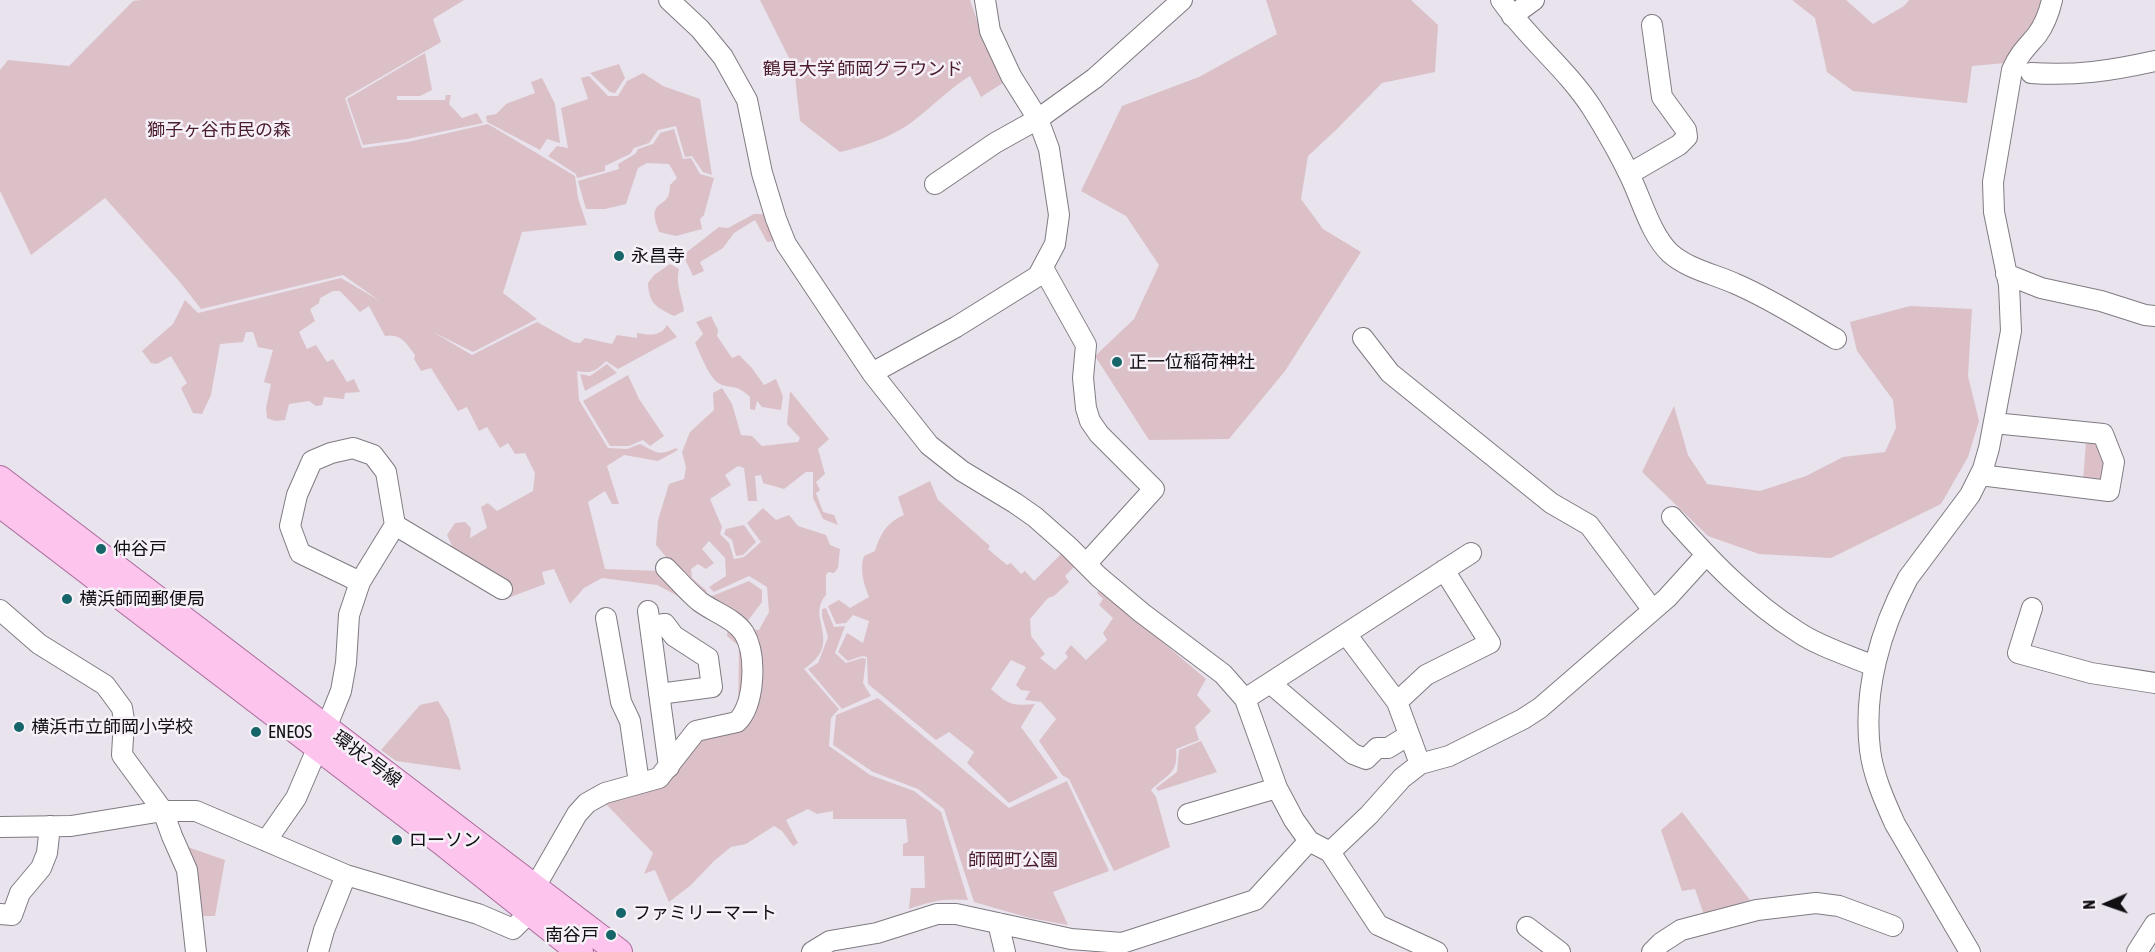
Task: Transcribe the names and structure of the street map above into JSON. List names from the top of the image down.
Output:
{
  "streets": {
    "main road": ["環状2号線"]
  },
  "parks": ["鶴見大学 師岡グラウンド", "獅子ヶ谷市民の森", "師岡町公園"],
  "places": [
    "永昌寺",
    "正一位稲荷神社",
    "仲谷戸",
    "横浜師岡郵便局",
    "横浜市立師岡小学校",
    "ENEOS",
    "ローソン",
    "ファミリーマート",
    "南谷戸"
  ],
  "north": "left"
}
